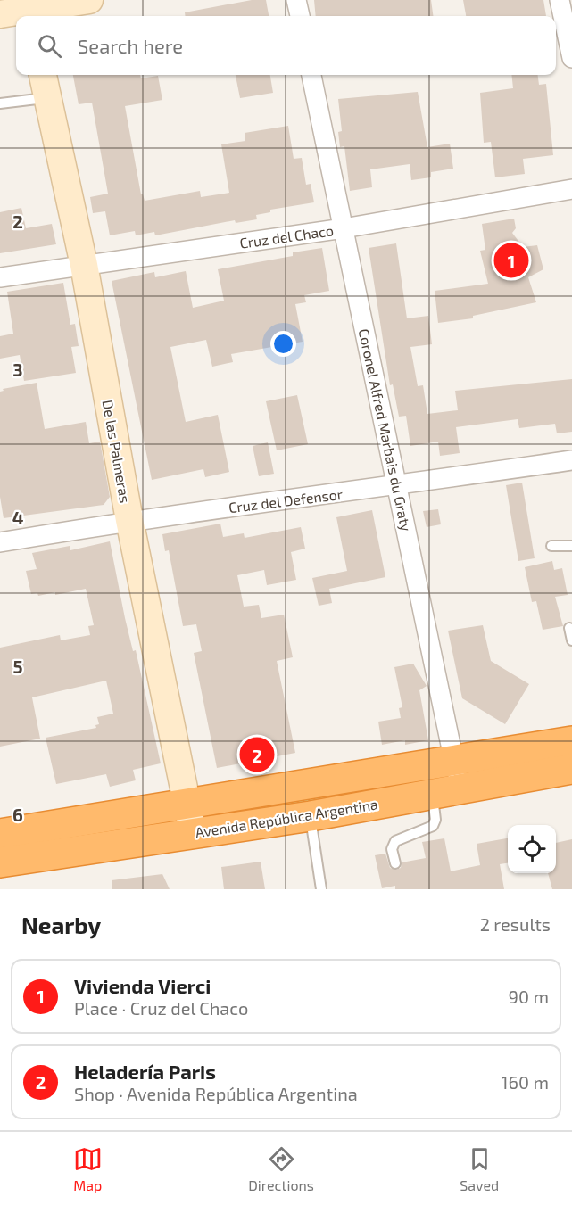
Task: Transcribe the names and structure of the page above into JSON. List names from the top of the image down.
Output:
{
  "streets": {
    "highway": ["Avenida República Argentina"],
    "main road": ["De las Palmeras"],
    "street": ["Cruz del Chaco", "Coronel Alfred Marbais du Graty", "Cruz del Defensor"]
  },
  "crossings": [
    ["Cruz del Chaco", "Coronel Alfred Marbais du Graty"],
    ["Cruz del Chaco", "De las Palmeras"],
    ["Coronel Alfred Marbais du Graty", "Cruz del Defensor"],
    ["Coronel Alfred Marbais du Graty", "Avenida República Argentina"],
    ["De las Palmeras", "Cruz del Defensor"],
    ["De las Palmeras", "Avenida República Argentina"]
  ],
  "page": {
    "search": "Search here",
    "pins": ["1", "2"],
    "heading": ["Nearby", "2 results"],
    "list": [
      {
        "mark": "1",
        "name": "Vivienda Vierci",
        "note": "Place · Cruz del Chaco",
        "value": "90 m"
      },
      {
        "mark": "2",
        "name": "Heladería Paris",
        "note": "Shop · Avenida República Argentina",
        "value": "160 m"
      }
    ],
    "nav": ["Map", "Directions", "Saved"]
  },
  "grid": {
    "rows": [
      "2",
      "3",
      "4",
      "5",
      "6"
    ]
  }
}
